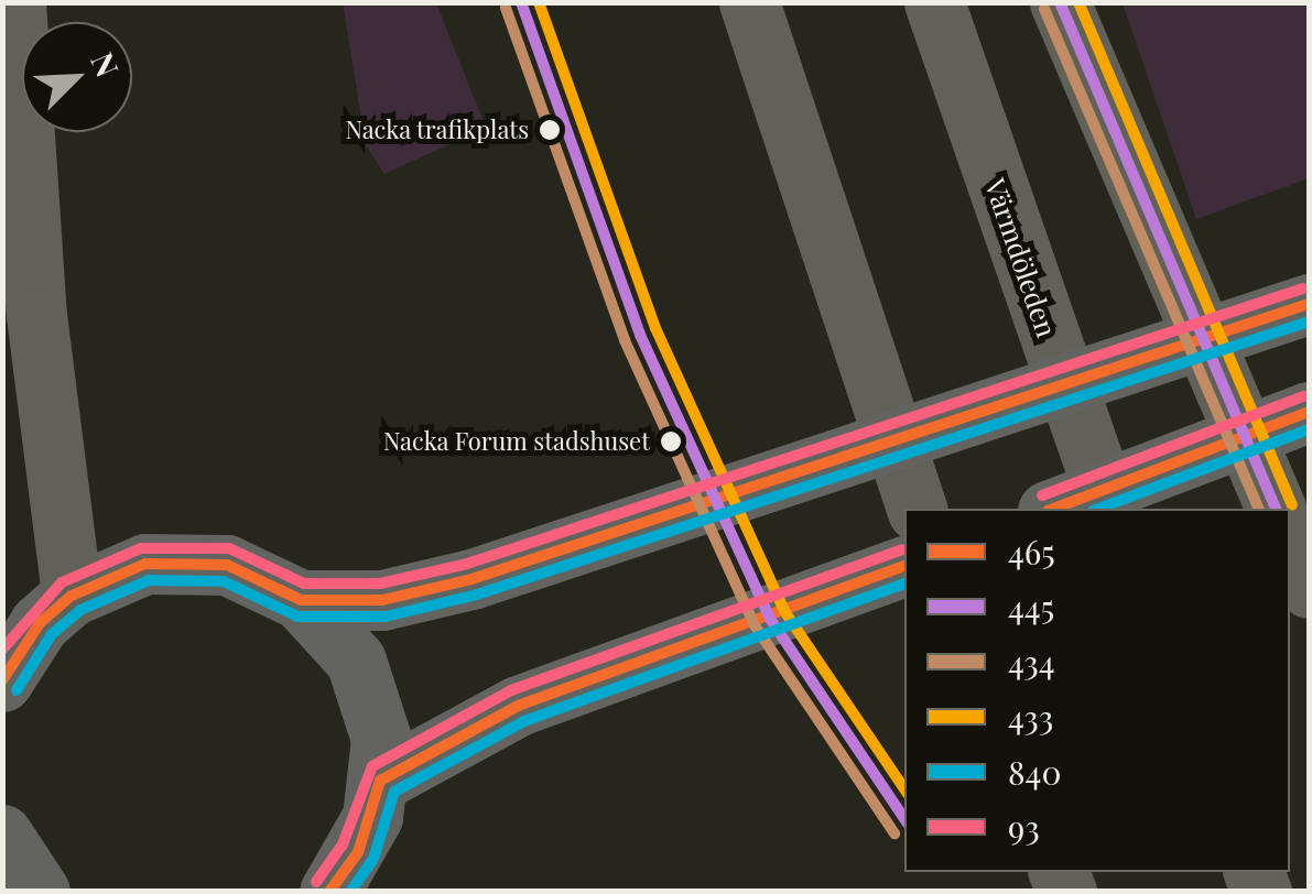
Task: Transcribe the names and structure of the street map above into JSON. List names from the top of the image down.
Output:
{
  "streets": {
    "highway": ["Värmdöleden"]
  },
  "places": ["Nacka trafikplats", "Nacka Forum stadshuset"],
  "lines": [
    "transit line 445",
    "transit line 433",
    "transit line 434",
    "transit line 93",
    "transit line 465",
    "transit line 840"
  ],
  "legend": [
    "465",
    "445",
    "434",
    "433",
    "840",
    "93"
  ],
  "north": "top right"
}
